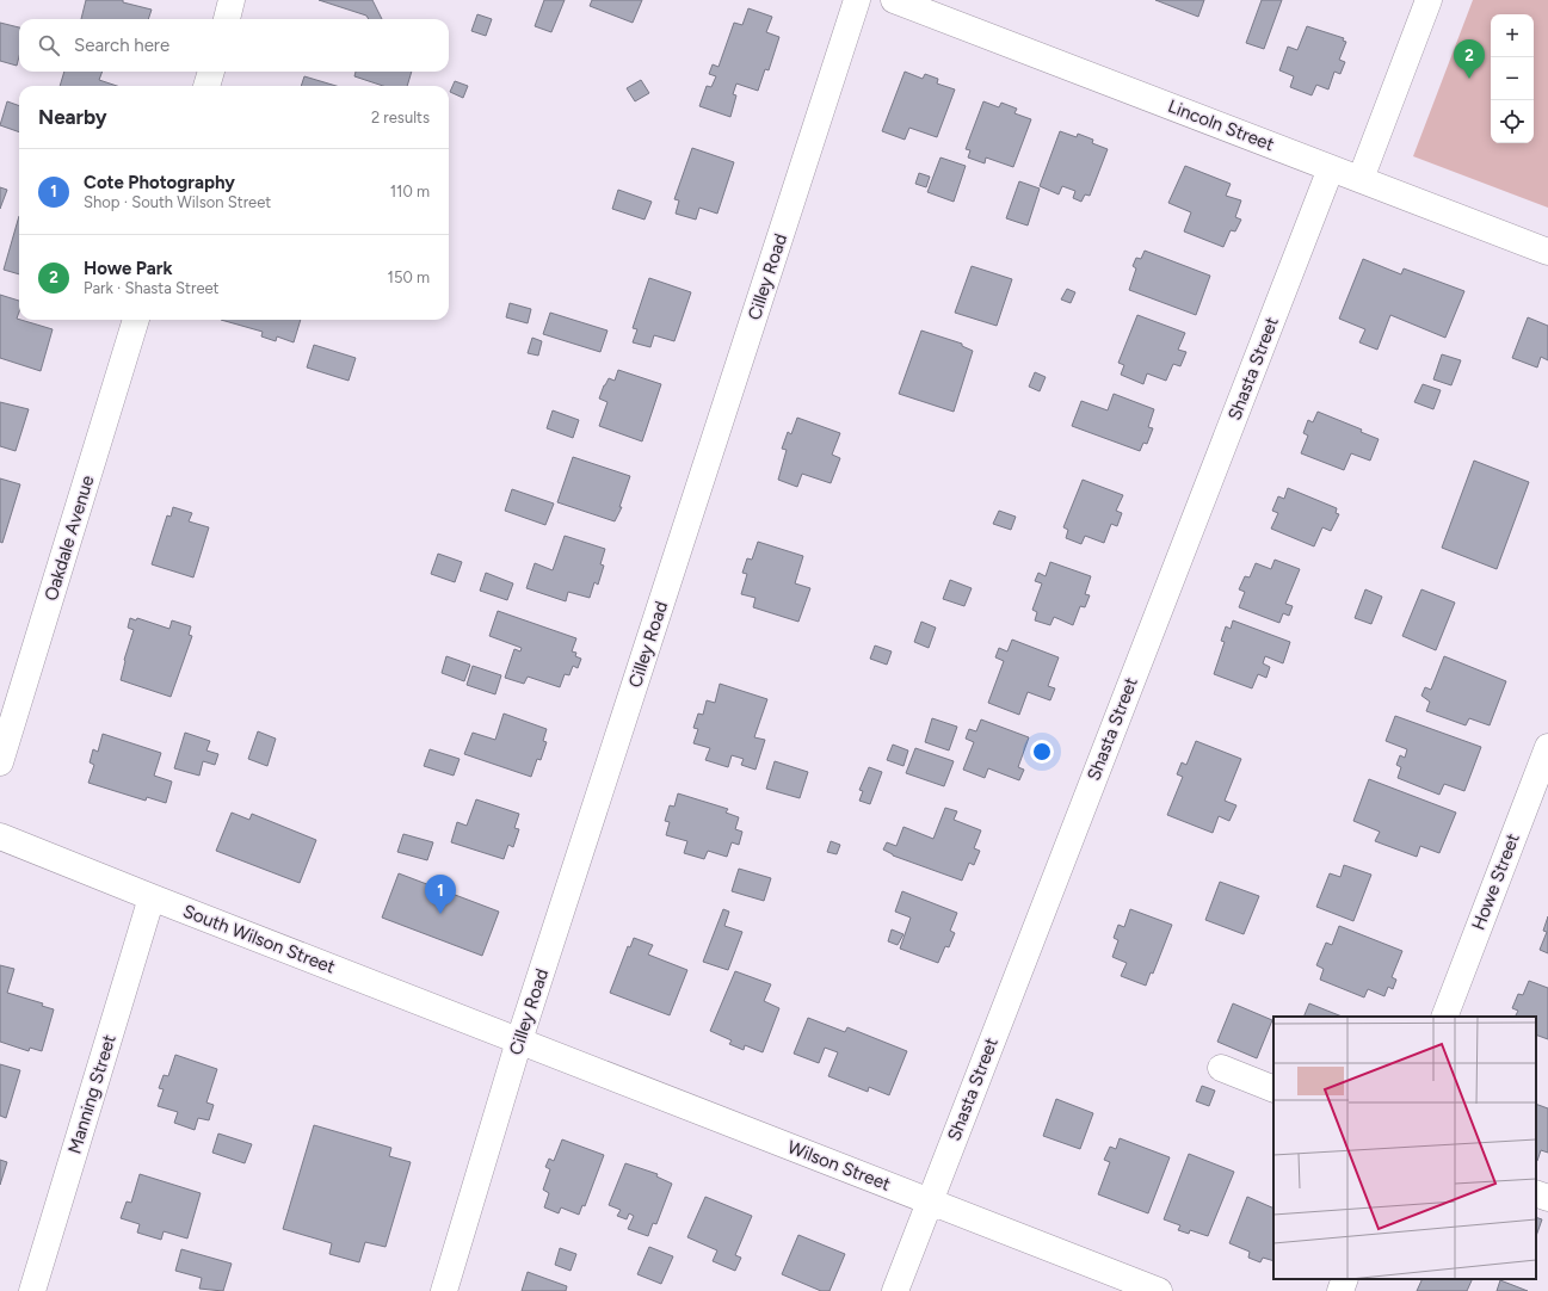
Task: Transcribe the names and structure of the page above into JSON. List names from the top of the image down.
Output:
{
  "streets": {
    "street": [
      "Lincoln Street",
      "Cilley Road",
      "Shasta Street",
      "Oakdale Avenue",
      "Howe Street",
      "South Wilson Street",
      "Manning Street",
      "Wilson Street"
    ]
  },
  "crossings": [
    ["Lincoln Street", "Shasta Street"],
    ["Cilley Road", "South Wilson Street"],
    ["Cilley Road", "Wilson Street"],
    ["Shasta Street", "Wilson Street"],
    ["South Wilson Street", "Manning Street"],
    ["South Wilson Street", "Wilson Street"]
  ],
  "page": {
    "map_buttons": ["+", "−"],
    "search": "Search here",
    "pins": ["2", "1"],
    "heading": ["Nearby", "2 results"],
    "list": [
      {
        "mark": "1",
        "name": "Cote Photography",
        "note": "Shop · South Wilson Street",
        "value": "110 m"
      },
      {
        "mark": "2",
        "name": "Howe Park",
        "note": "Park · Shasta Street",
        "value": "150 m"
      }
    ]
  }
}
